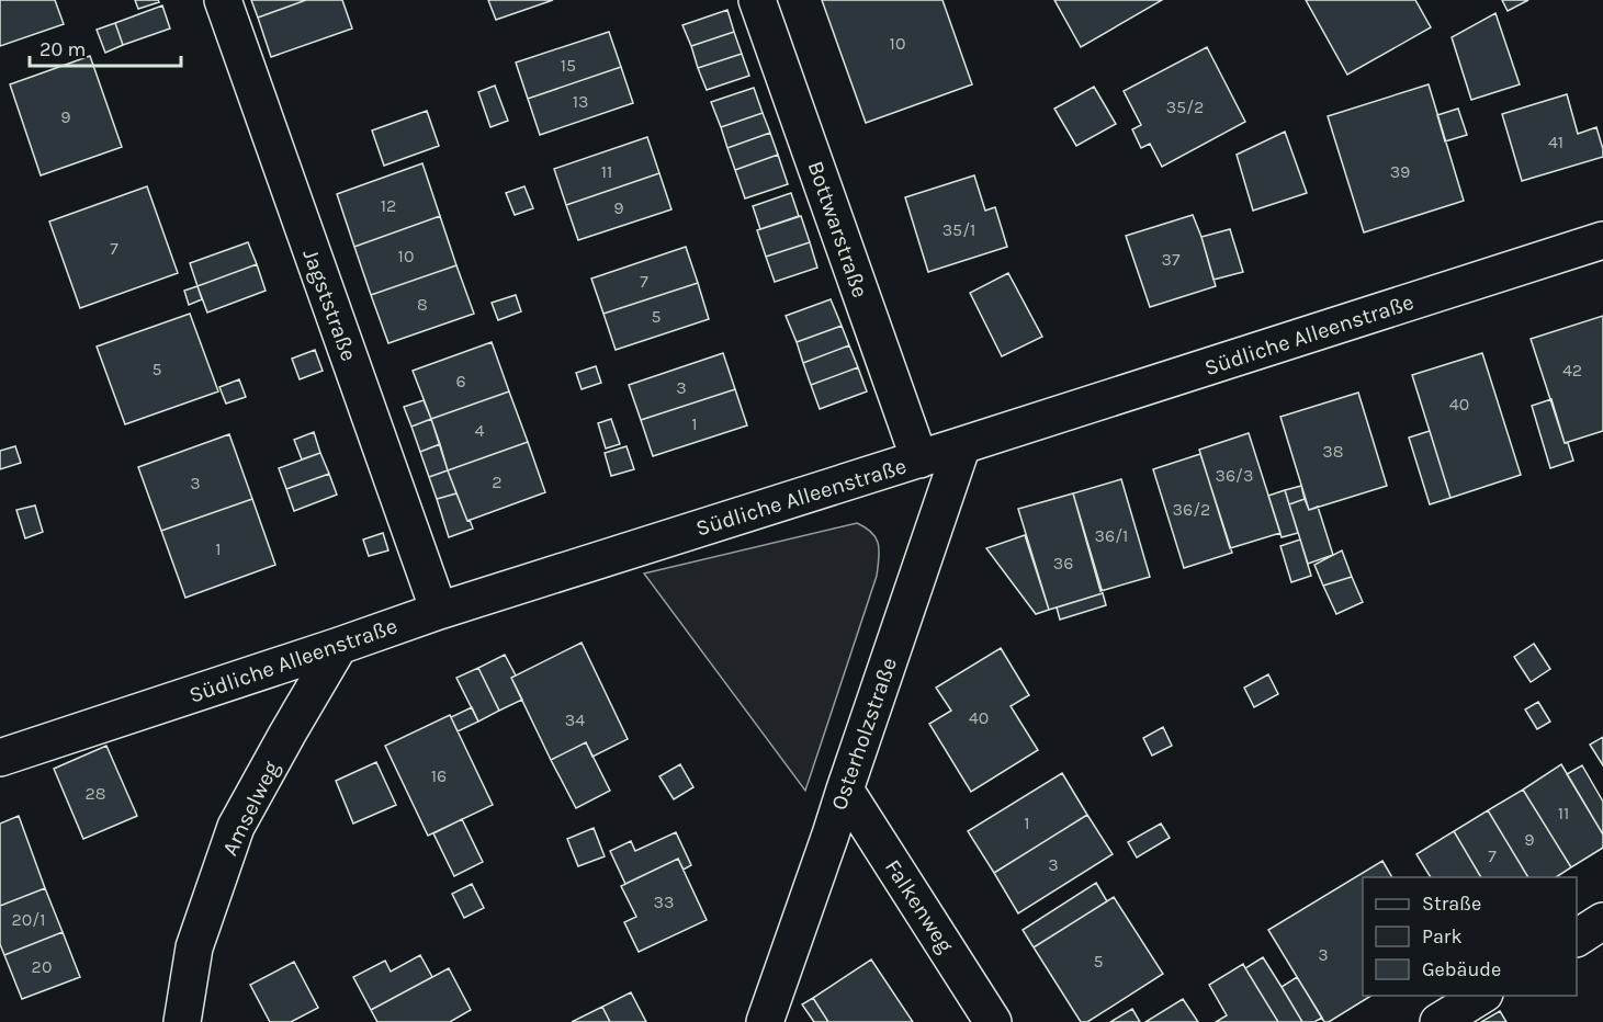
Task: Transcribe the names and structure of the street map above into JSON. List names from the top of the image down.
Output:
{
  "streets": {
    "street": [
      "Bottwarstraße",
      "Jagststraße",
      "Südliche Alleenstraße",
      "Osterholzstraße",
      "Amselweg",
      "Falkenweg"
    ]
  },
  "crossings": [
    ["Bottwarstraße", "Südliche Alleenstraße"],
    ["Jagststraße", "Südliche Alleenstraße"],
    ["Südliche Alleenstraße", "Osterholzstraße"],
    ["Südliche Alleenstraße", "Amselweg"],
    ["Osterholzstraße", "Falkenweg"]
  ],
  "house_numbers": [
    "10",
    "15",
    "13",
    "35/2",
    "9",
    "41",
    "11",
    "39",
    "12",
    "9",
    "35/1",
    "7",
    "10",
    "37",
    "7",
    "8",
    "5",
    "5",
    "42",
    "6",
    "3",
    "40",
    "1",
    "4",
    "38",
    "36/3",
    "2",
    "3",
    "36/2",
    "36/1",
    "1",
    "36",
    "40",
    "34",
    "16",
    "28",
    "11",
    "1",
    "9",
    "7",
    "3",
    "33",
    "20/1",
    "3",
    "5",
    "20"
  ],
  "legend": ["Straße", "Park", "Gebäude"],
  "scale_bar": "20 m"
}
